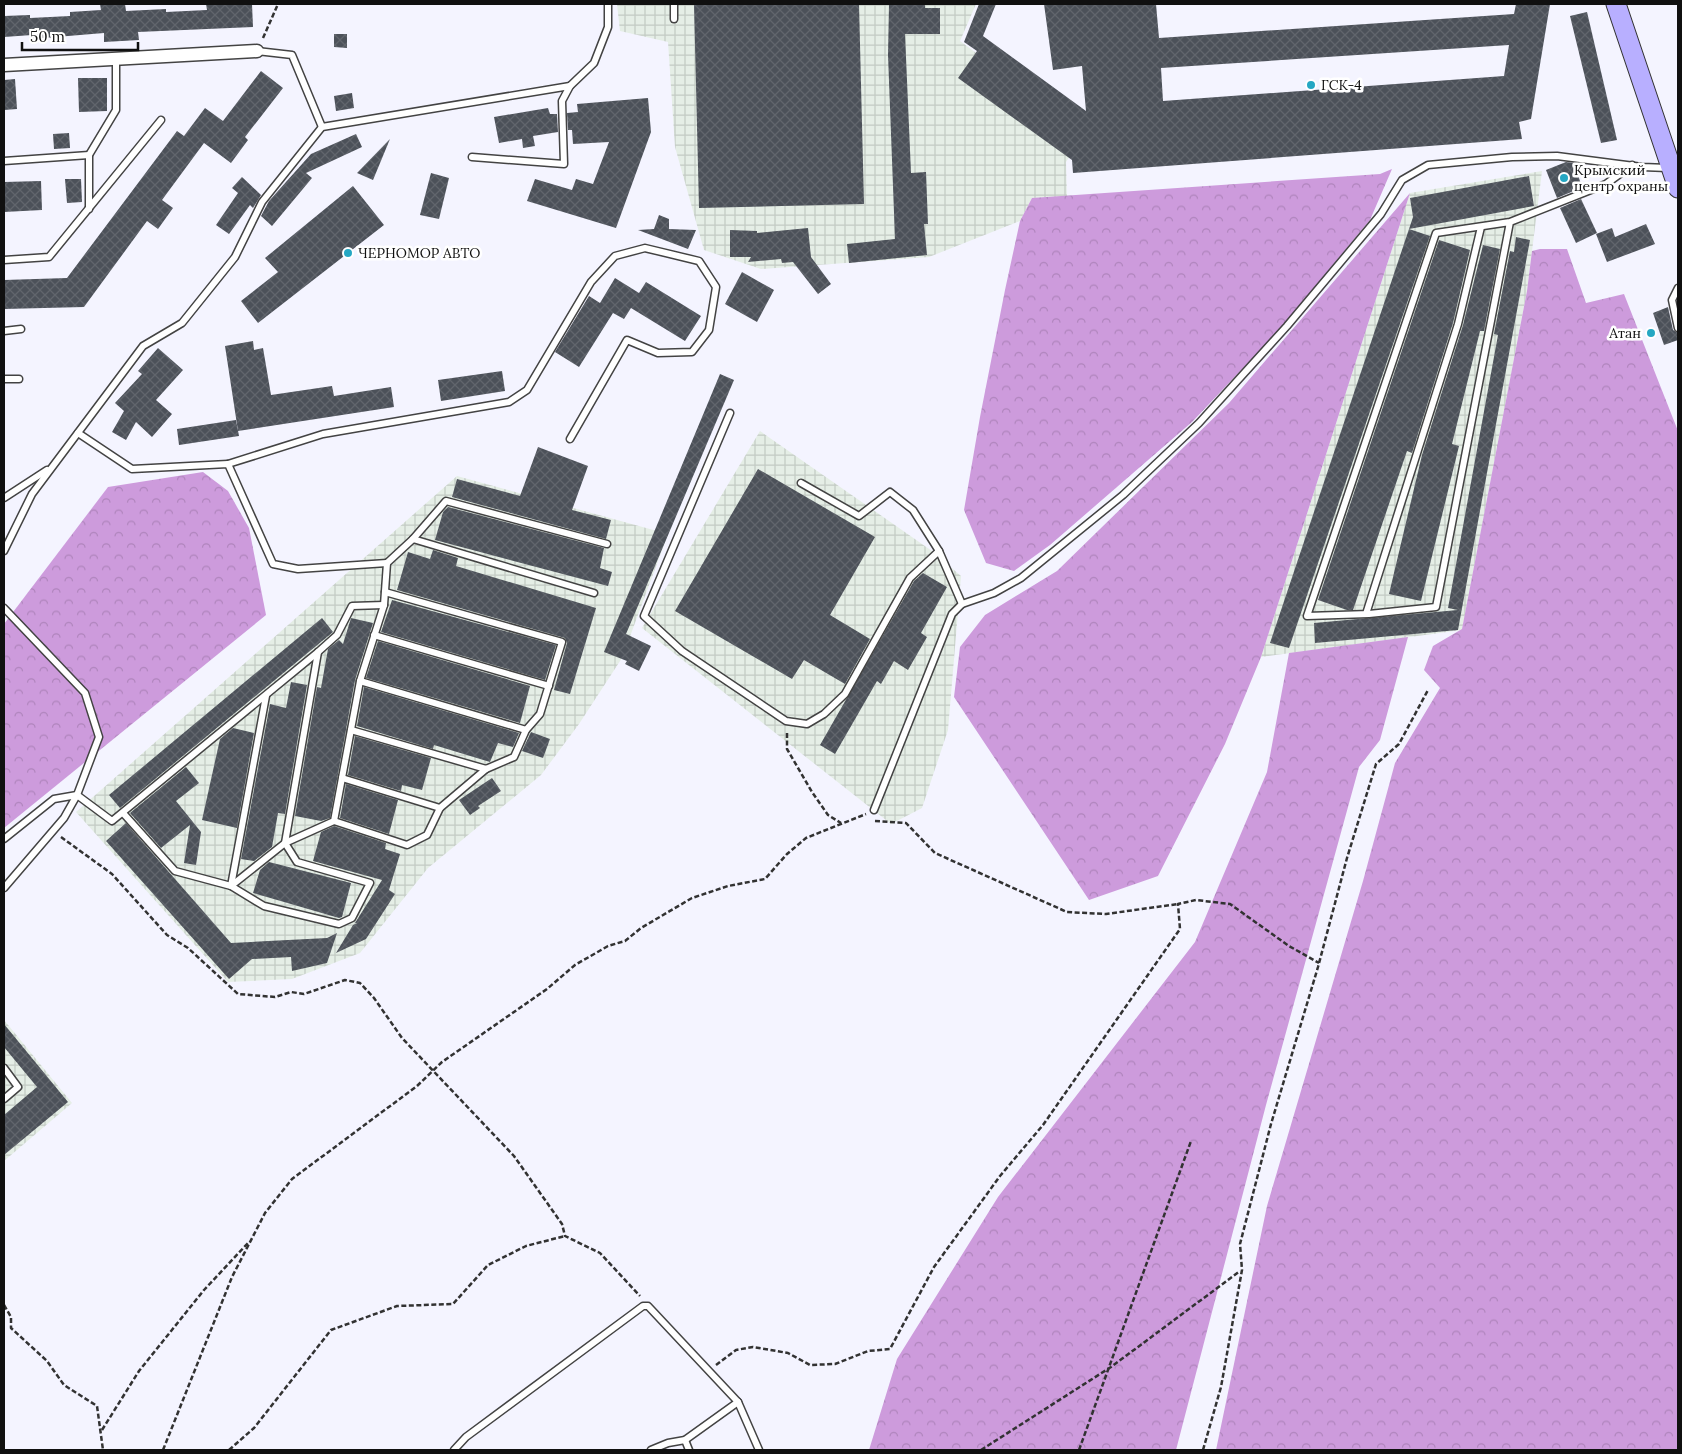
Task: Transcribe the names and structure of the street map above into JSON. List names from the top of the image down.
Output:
{
  "places": [
    "ГСК-4",
    "Крымский центр охраны",
    "ЧЕРНОМОР АВТО",
    "Атан"
  ],
  "scale_bar": "50 m"
}
